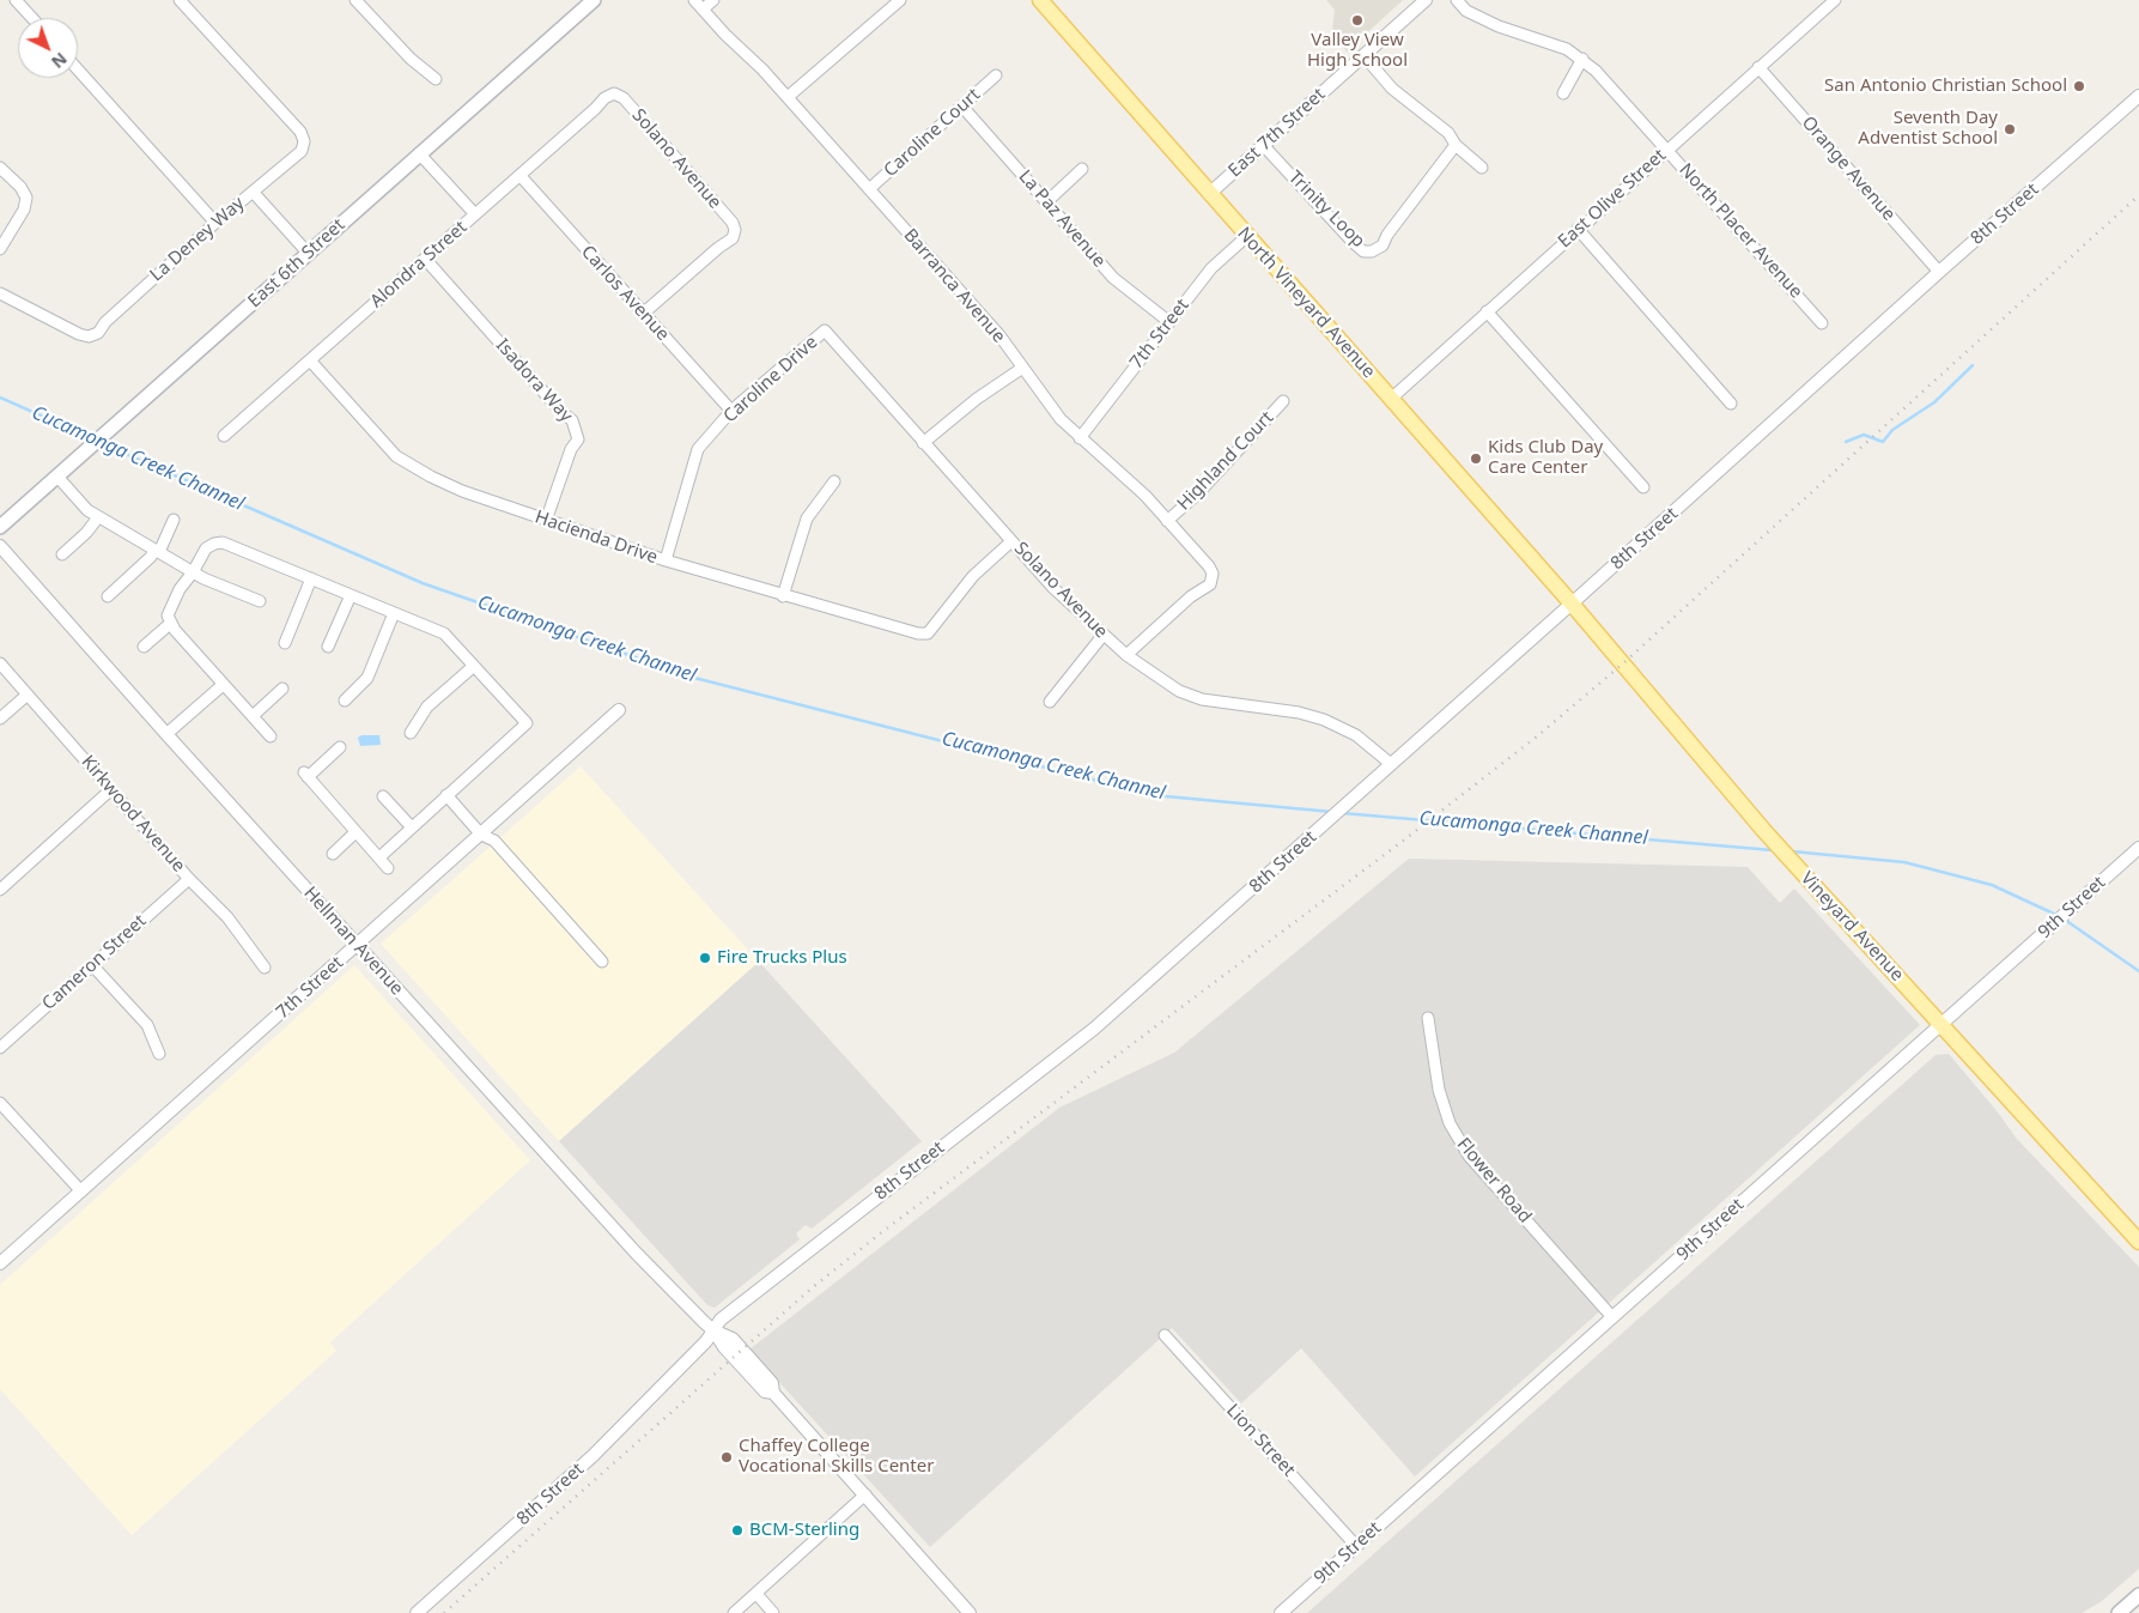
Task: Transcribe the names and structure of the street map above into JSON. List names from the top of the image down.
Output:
{
  "streets": {
    "main road": ["East 6th Street", "North Vineyard Avenue", "Vineyard Avenue"],
    "street": [
      "Caroline Court",
      "East 7th Street",
      "Solano Avenue",
      "Orange Avenue",
      "East Olive Street",
      "Trinity Loop",
      "8th Street",
      "La Paz Avenue",
      "North Placer Avenue",
      "La Deney Way",
      "Alondra Street",
      "Barranca Avenue",
      "Carlos Avenue",
      "7th Street",
      "Caroline Drive",
      "Isadora Way",
      "Highland Court",
      "Hacienda Drive",
      "Kirkwood Avenue",
      "9th Street",
      "Hellman Avenue",
      "Cameron Street",
      "Flower Road",
      "Lion Street"
    ]
  },
  "crossings": [
    ["Caroline Court", "La Paz Avenue"],
    ["Caroline Court", "Barranca Avenue"],
    ["East 7th Street", "Trinity Loop"],
    ["East 7th Street", "North Vineyard Avenue"],
    ["Solano Avenue", "8th Street"],
    ["Solano Avenue", "Alondra Street"],
    ["Solano Avenue", "Barranca Avenue"],
    ["Solano Avenue", "Carlos Avenue"],
    ["Solano Avenue", "Caroline Drive"],
    ["Solano Avenue", "Hacienda Drive"],
    ["Orange Avenue", "East Olive Street"],
    ["Orange Avenue", "8th Street"],
    ["East Olive Street", "North Placer Avenue"],
    ["East Olive Street", "North Vineyard Avenue"],
    ["8th Street", "North Vineyard Avenue"],
    ["8th Street", "Vineyard Avenue"],
    ["8th Street", "Hellman Avenue"],
    ["La Paz Avenue", "7th Street"],
    ["Alondra Street", "Carlos Avenue"],
    ["Alondra Street", "Isadora Way"],
    ["Alondra Street", "Hacienda Drive"],
    ["Barranca Avenue", "7th Street"],
    ["Barranca Avenue", "Highland Court"],
    ["Carlos Avenue", "Caroline Drive"],
    ["North Vineyard Avenue", "7th Street"],
    ["North Vineyard Avenue", "Vineyard Avenue"],
    ["7th Street", "Hellman Avenue"],
    ["Caroline Drive", "Hacienda Drive"],
    ["Isadora Way", "Hacienda Drive"],
    ["Kirkwood Avenue", "Cameron Street"],
    ["9th Street", "Vineyard Avenue"],
    ["9th Street", "Flower Road"],
    ["9th Street", "Lion Street"]
  ],
  "water": ["Cucamonga Creek Channel"],
  "places": [
    "Valley View High School",
    "San Antonio Christian School",
    "Seventh Day Adventist School",
    "Kids Club Day Care Center",
    "Fire Trucks Plus",
    "Chaffey College Vocational Skills Center",
    "BCM-Sterling"
  ],
  "north": "bottom right"
}
